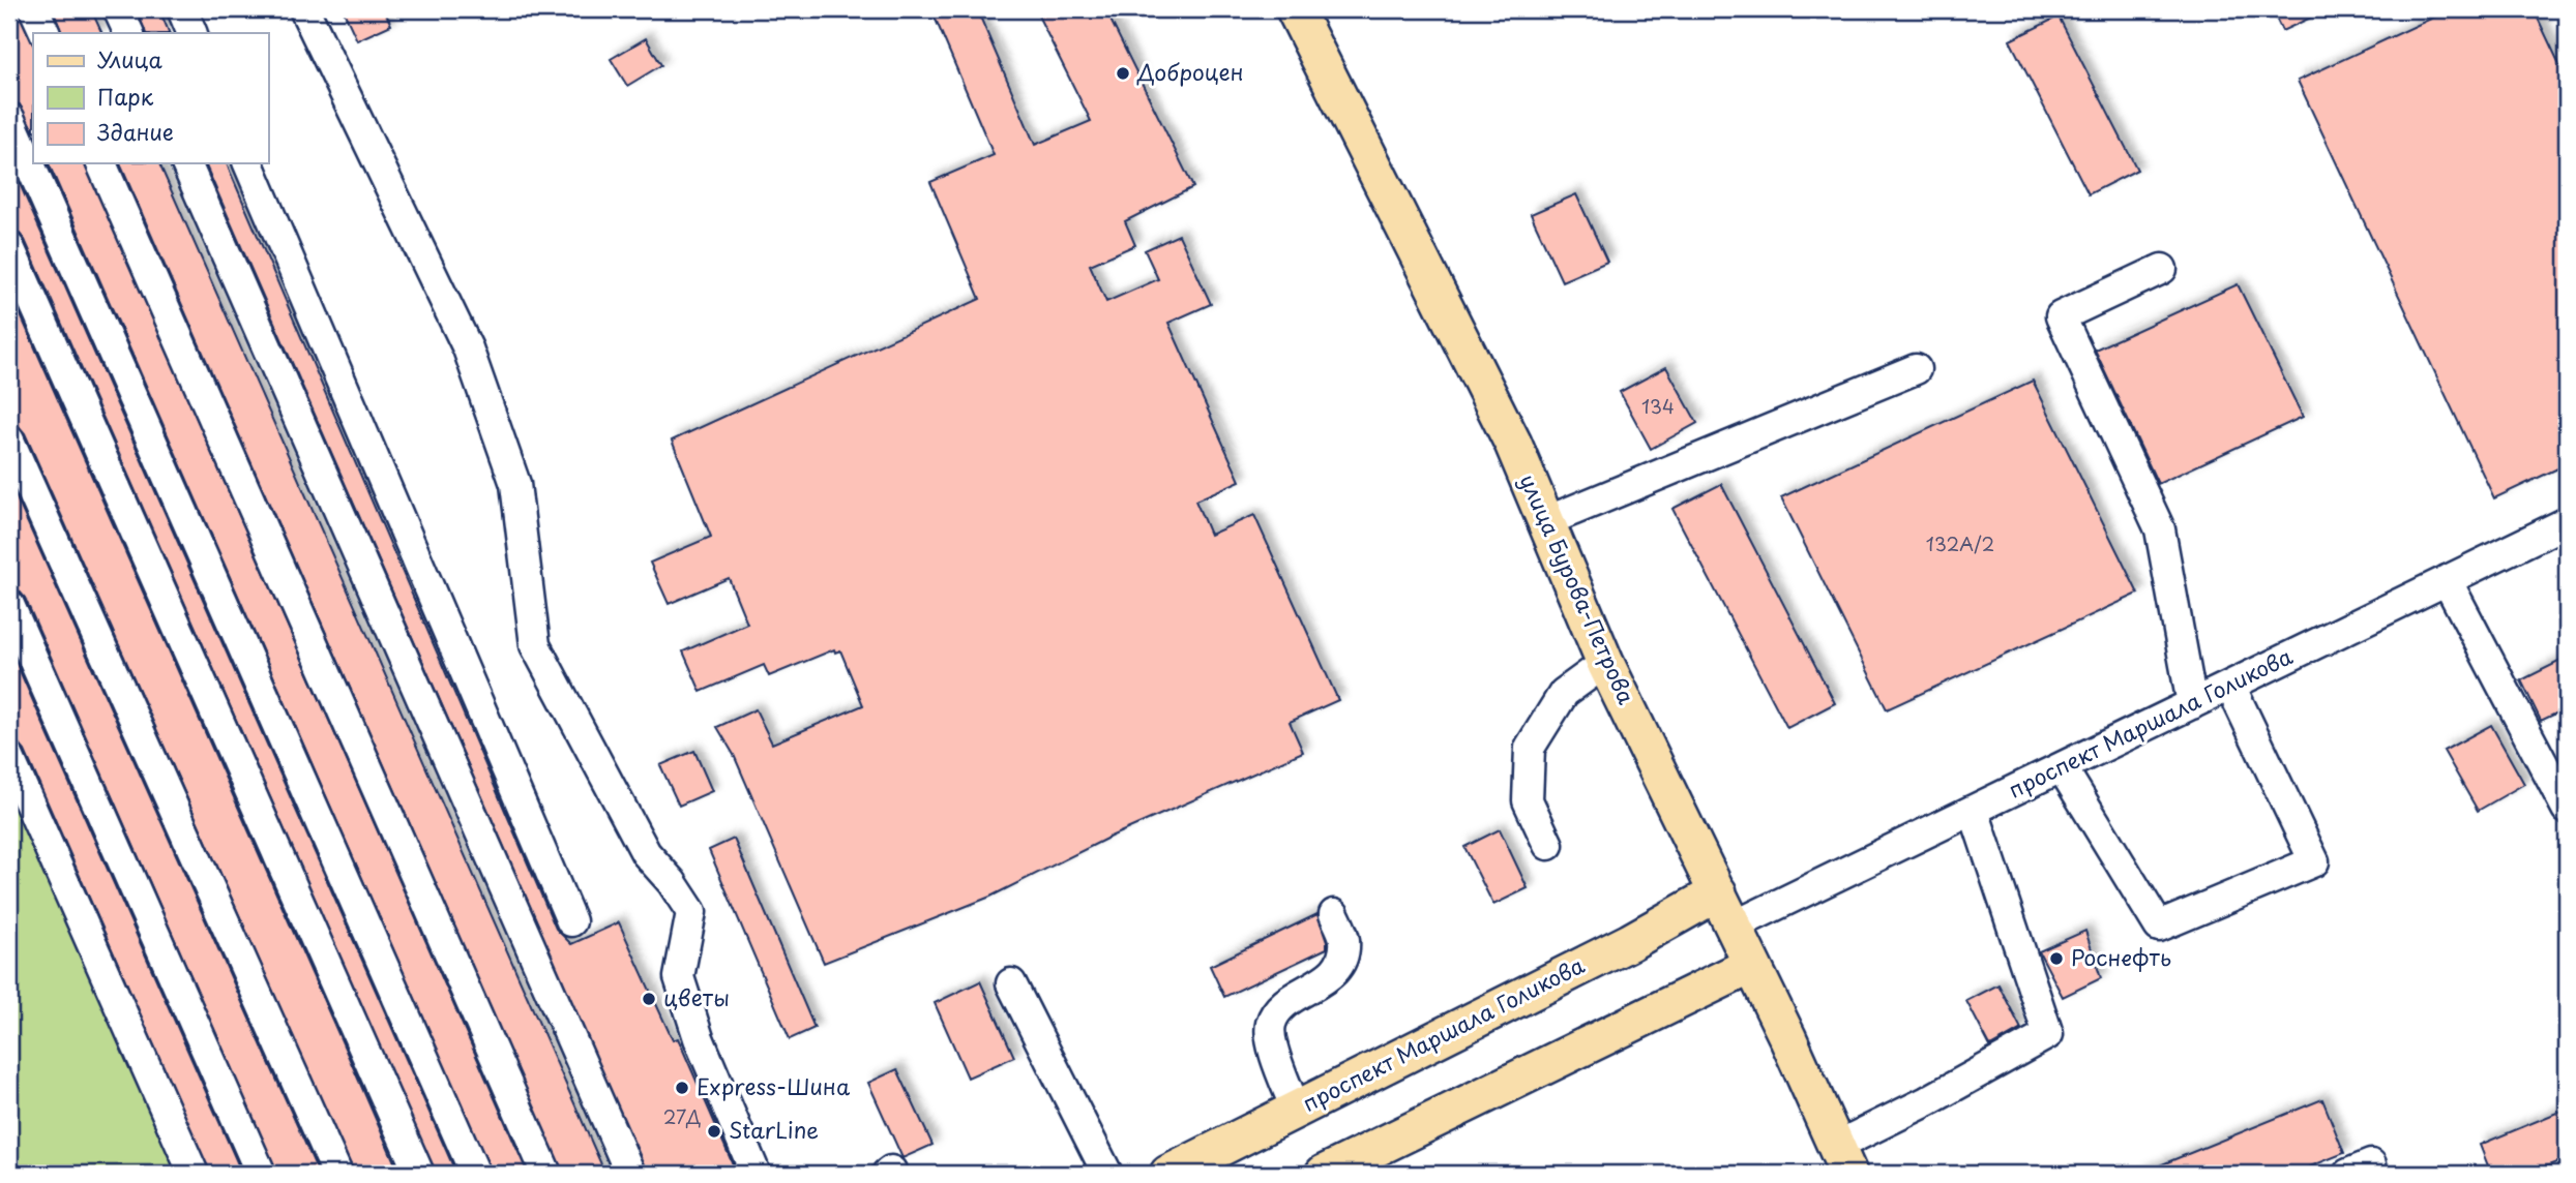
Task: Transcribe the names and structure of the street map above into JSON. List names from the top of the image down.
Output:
{
  "streets": {
    "main road": ["улица Бурова-Петрова", "проспект Маршала Голикова"]
  },
  "crossings": [
    ["улица Бурова-Петрова", "проспект Маршала Голикова"]
  ],
  "places": [
    "Доброцен",
    "Роснефть",
    "цветы",
    "Express-Шина",
    "StarLine"
  ],
  "house_numbers": ["134", "132А/2", "27Д"],
  "legend": ["Улица", "Парк", "Здание"]
}
